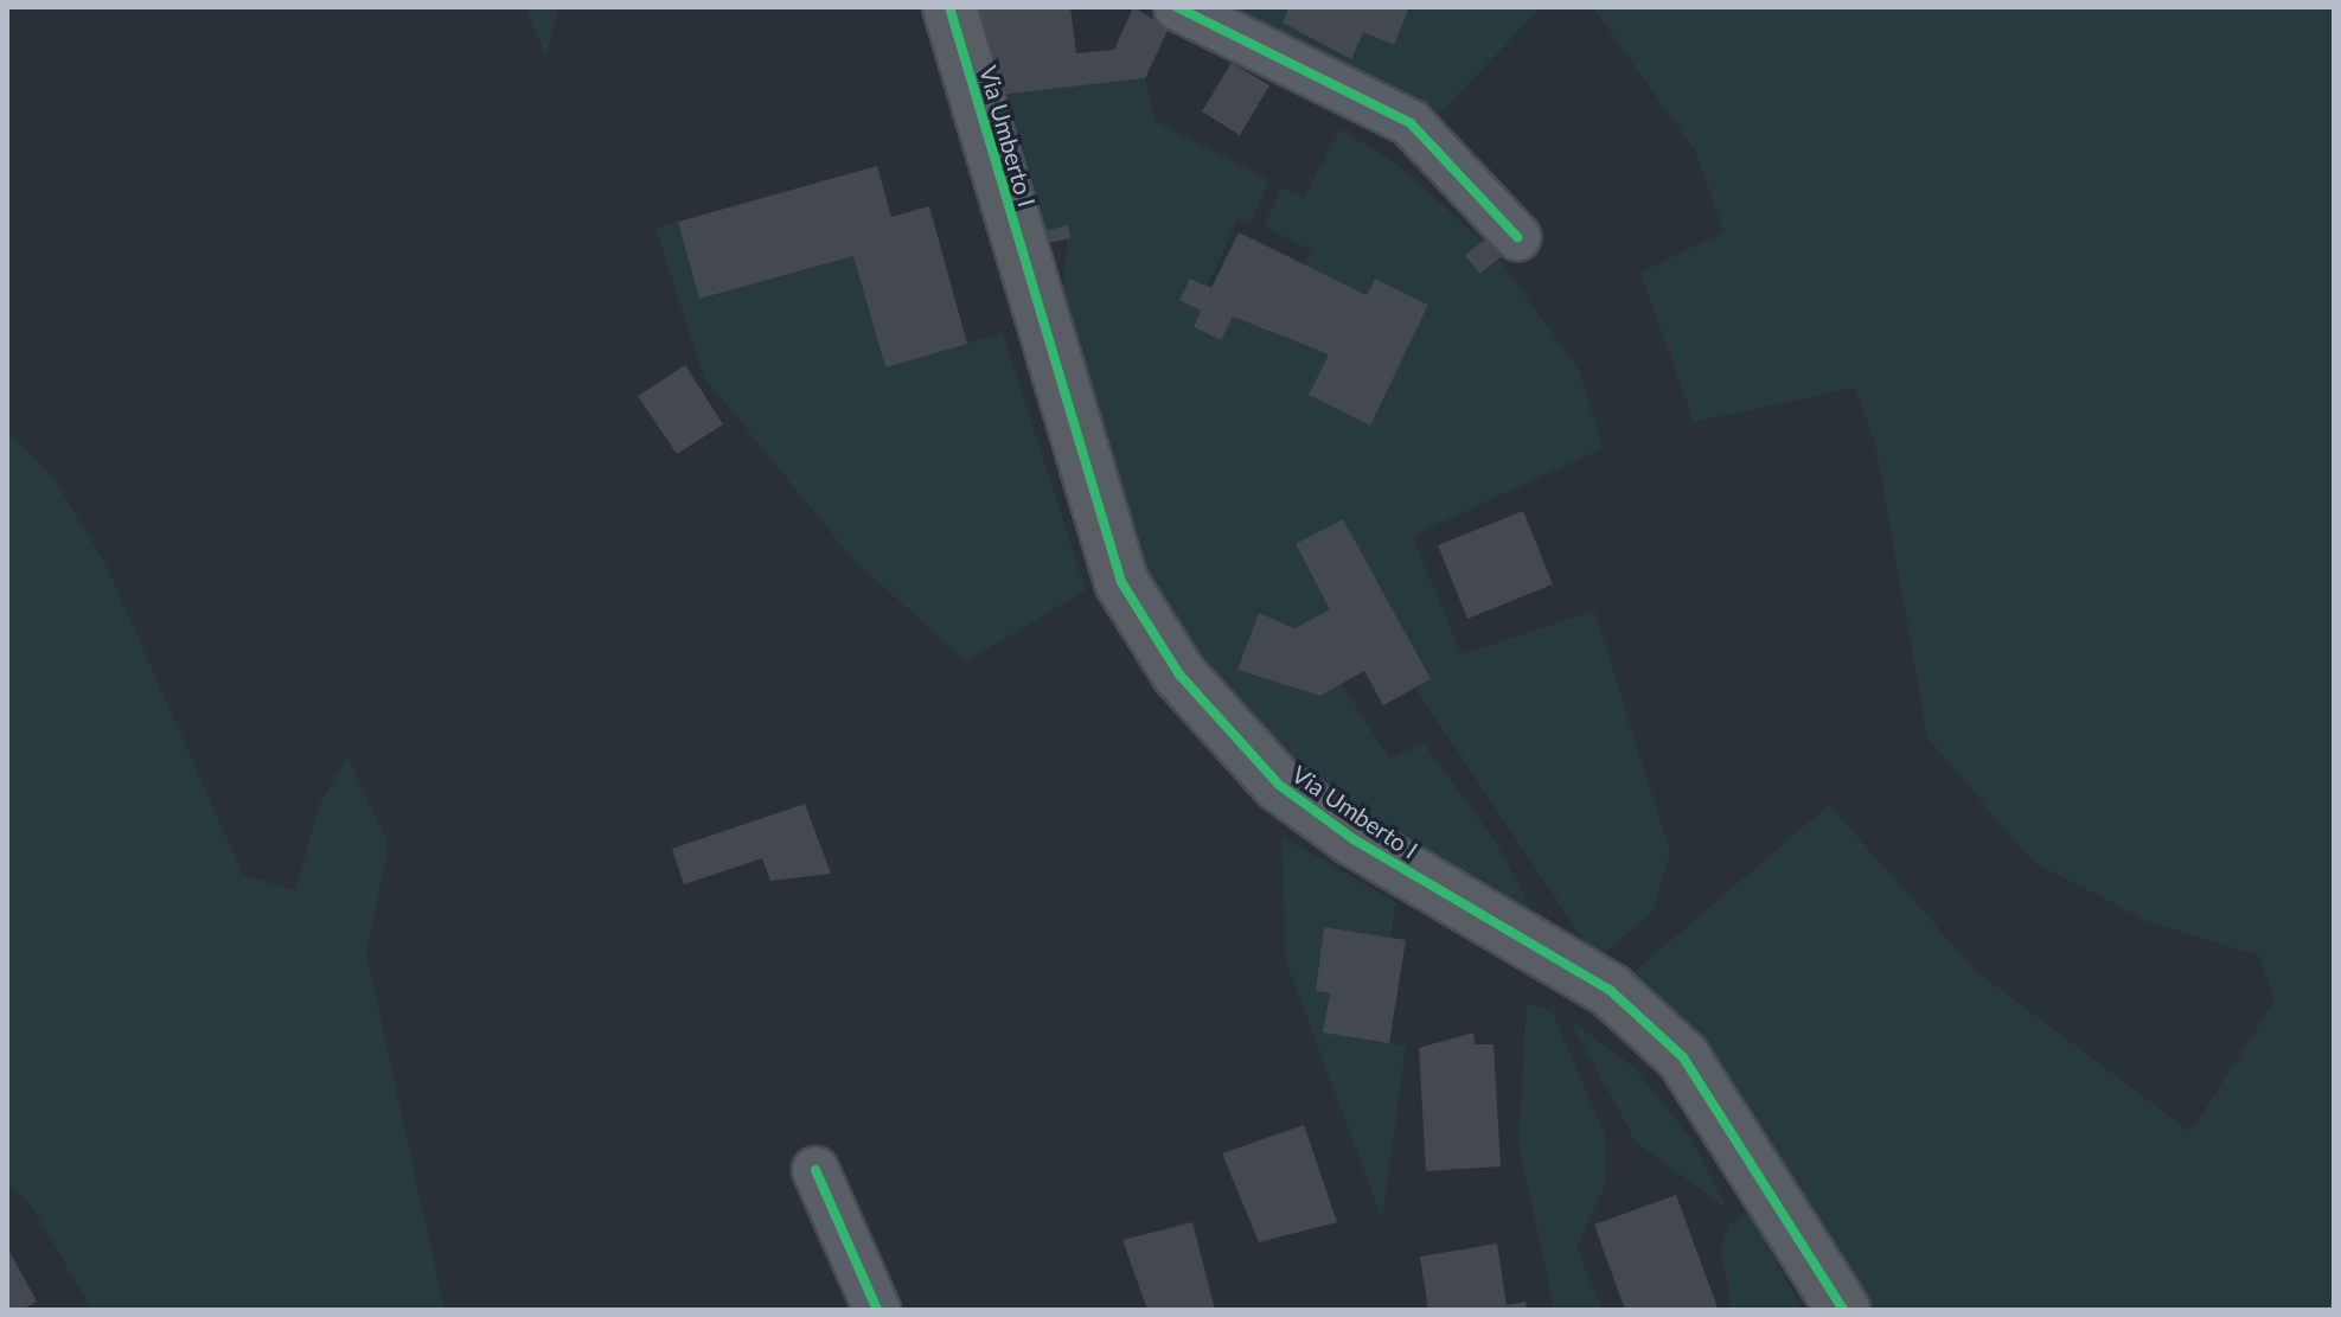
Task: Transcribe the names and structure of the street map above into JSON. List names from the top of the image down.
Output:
{
  "streets": {
    "main road": ["Via Umberto I"]
  }
}
